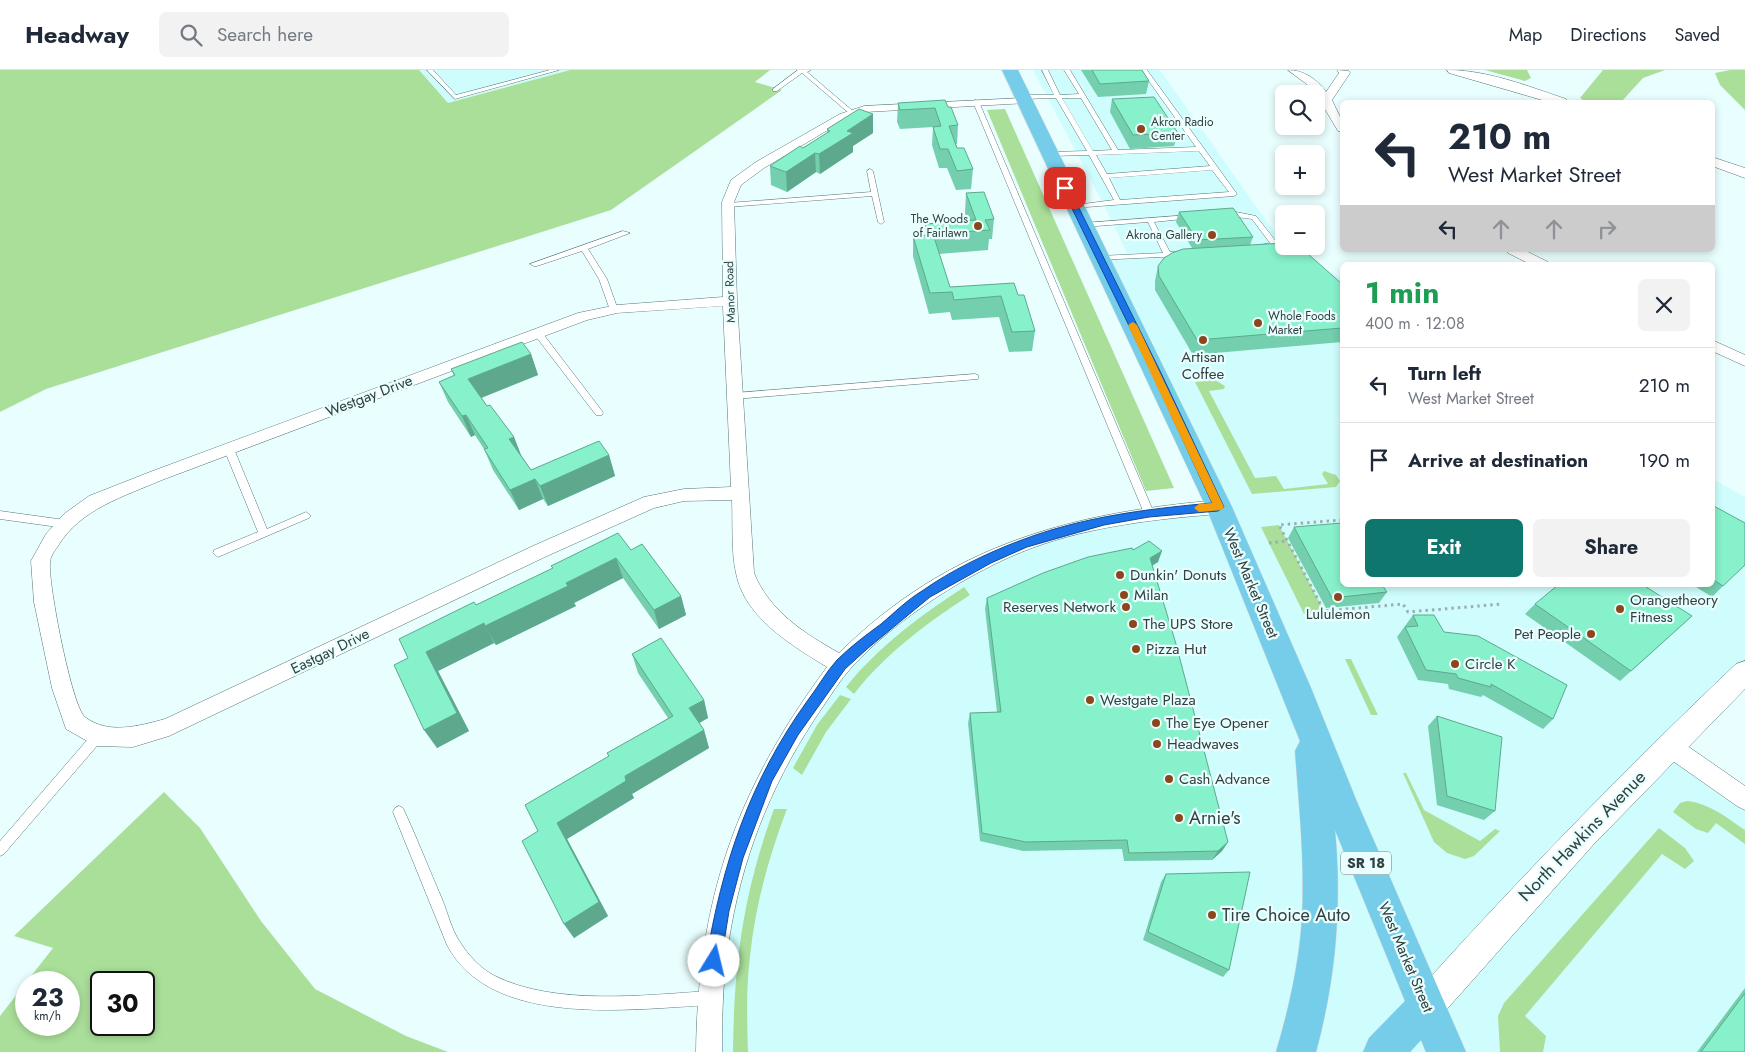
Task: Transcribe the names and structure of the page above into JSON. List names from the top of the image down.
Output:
{
  "streets": {
    "main road": ["West Market Street", "SR 18"],
    "street": [
      "Manor Road",
      "Westgay Drive",
      "Eastgay Drive",
      "North Hawkins Avenue"
    ]
  },
  "crossings": [
    ["Manor Road", "Westgay Drive"],
    ["Manor Road", "West Market Street"],
    ["Manor Road", "Eastgay Drive"],
    ["Westgay Drive", "Eastgay Drive"],
    ["West Market Street", "North Hawkins Avenue"]
  ],
  "places": [
    "Akron Radio Center",
    "The Woods of Fairlawn",
    "Akrona Gallery",
    "Whole Foods Market",
    "Artisan Coffee",
    "Dunkin' Donuts",
    "Milan",
    "Lululemon",
    "Reserves Network",
    "Orangetheory Fitness",
    "The UPS Store",
    "Pet People",
    "Pizza Hut",
    "Circle K",
    "Westgate Plaza",
    "The Eye Opener",
    "Headwaves",
    "Cash Advance",
    "Arnie's",
    "Tire Choice Auto"
  ],
  "page": {
    "header": "Headway",
    "search": "Search here",
    "nav": ["Map", "Directions", "Saved"],
    "map_buttons": ["+", "−"],
    "turn": ["210 m", "West Market Street"],
    "heading": ["1 min", "400 m · 12:08"],
    "list": [
      {
        "name": "Turn left",
        "note": "West Market Street",
        "value": "210 m"
      },
      {
        "name": "Arrive at destination",
        "value": "190 m"
      }
    ],
    "buttons": ["Exit", "Share"],
    "speed": "23 km/h",
    "limit": "30"
  }
}
